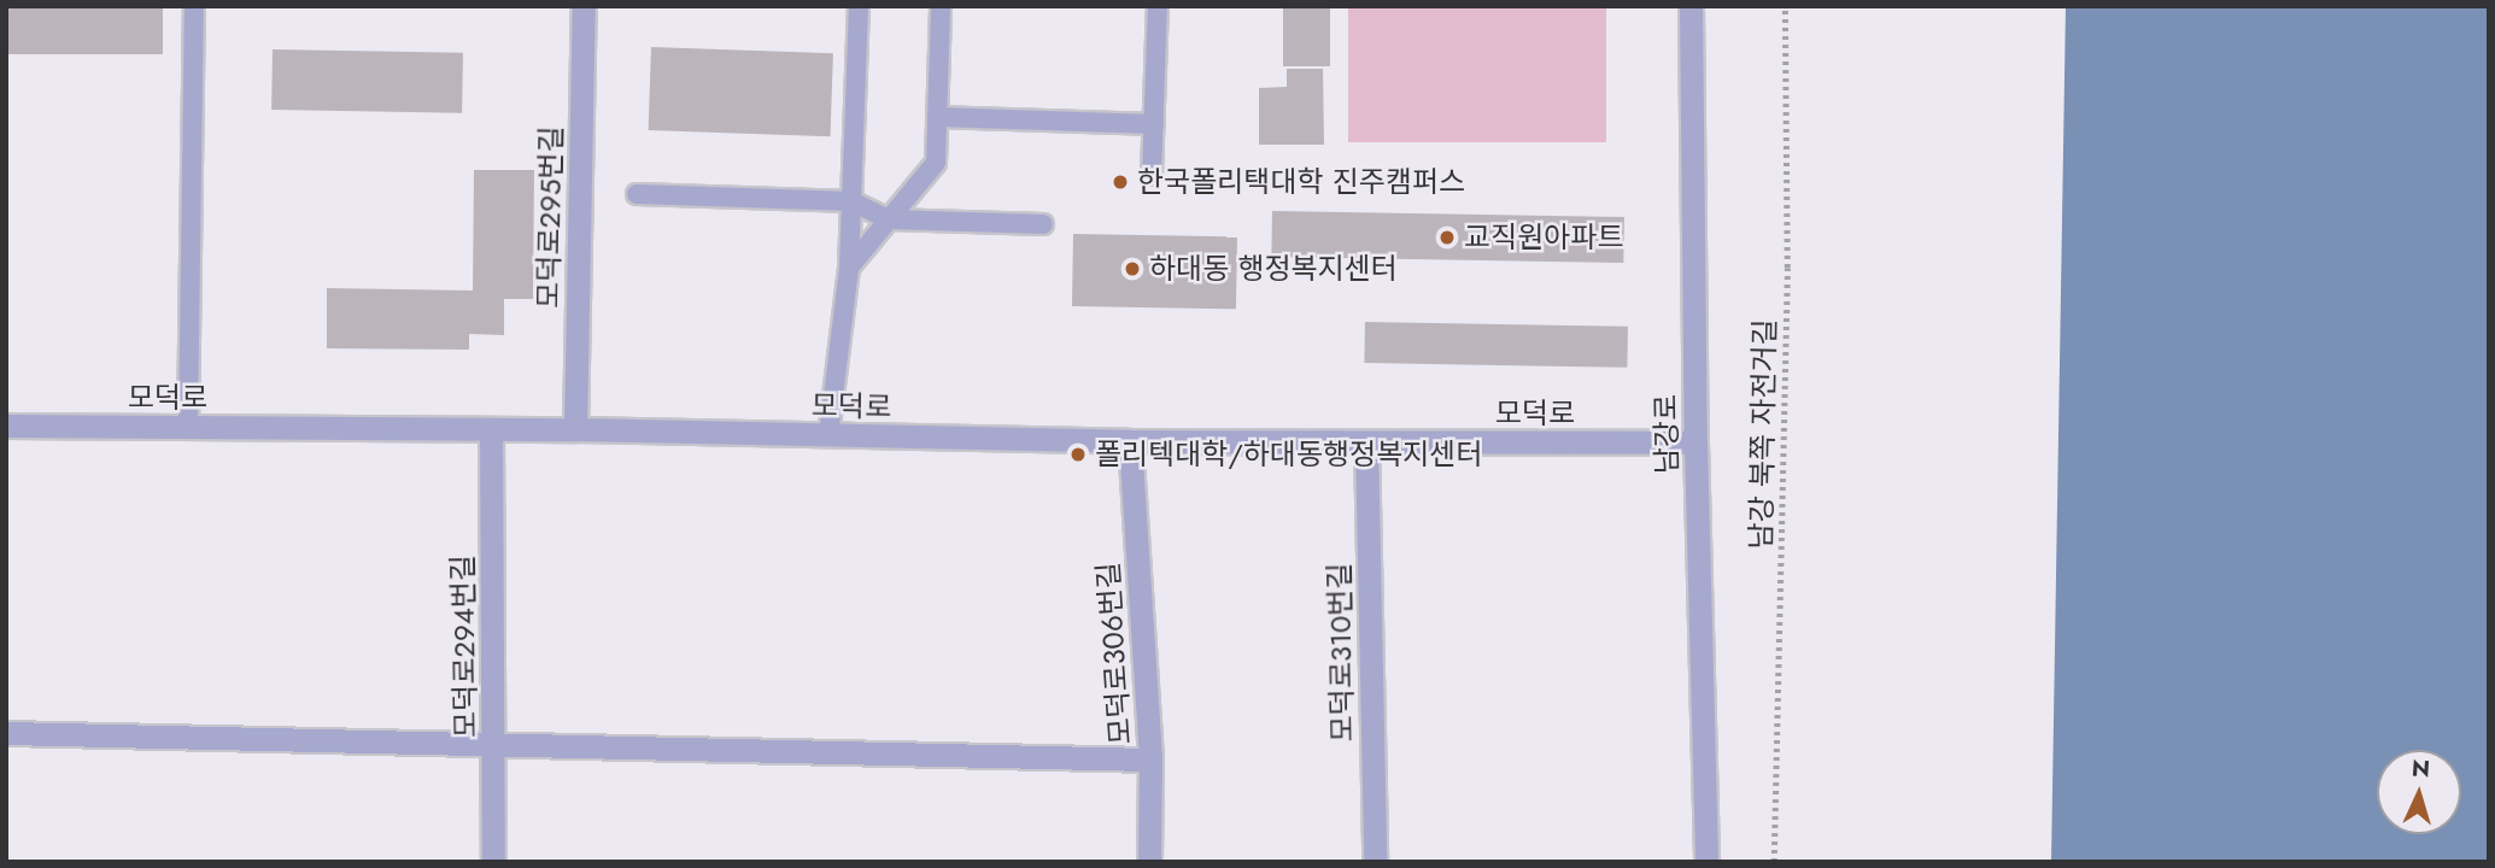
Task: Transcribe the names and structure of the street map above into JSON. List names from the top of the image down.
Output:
{
  "streets": {
    "street": [
      "모덕로295번길",
      "모덕로",
      "남강로",
      "모덕로294번길",
      "모덕로310번길",
      "모덕로306번길"
    ],
    "path": ["남강 북쪽 자전거길"]
  },
  "crossings": [
    ["모덕로295번길", "모덕로"],
    ["모덕로", "남강로"],
    ["모덕로", "모덕로294번길"],
    ["모덕로", "모덕로310번길"],
    ["모덕로", "모덕로306번길"]
  ],
  "places": [
    "한국폴리택대학 진주캠퍼스",
    "교직원아파트",
    "하대동 행정복지센터",
    "폴리텍대학/하대동행정복지센터"
  ],
  "north": "top"
}
